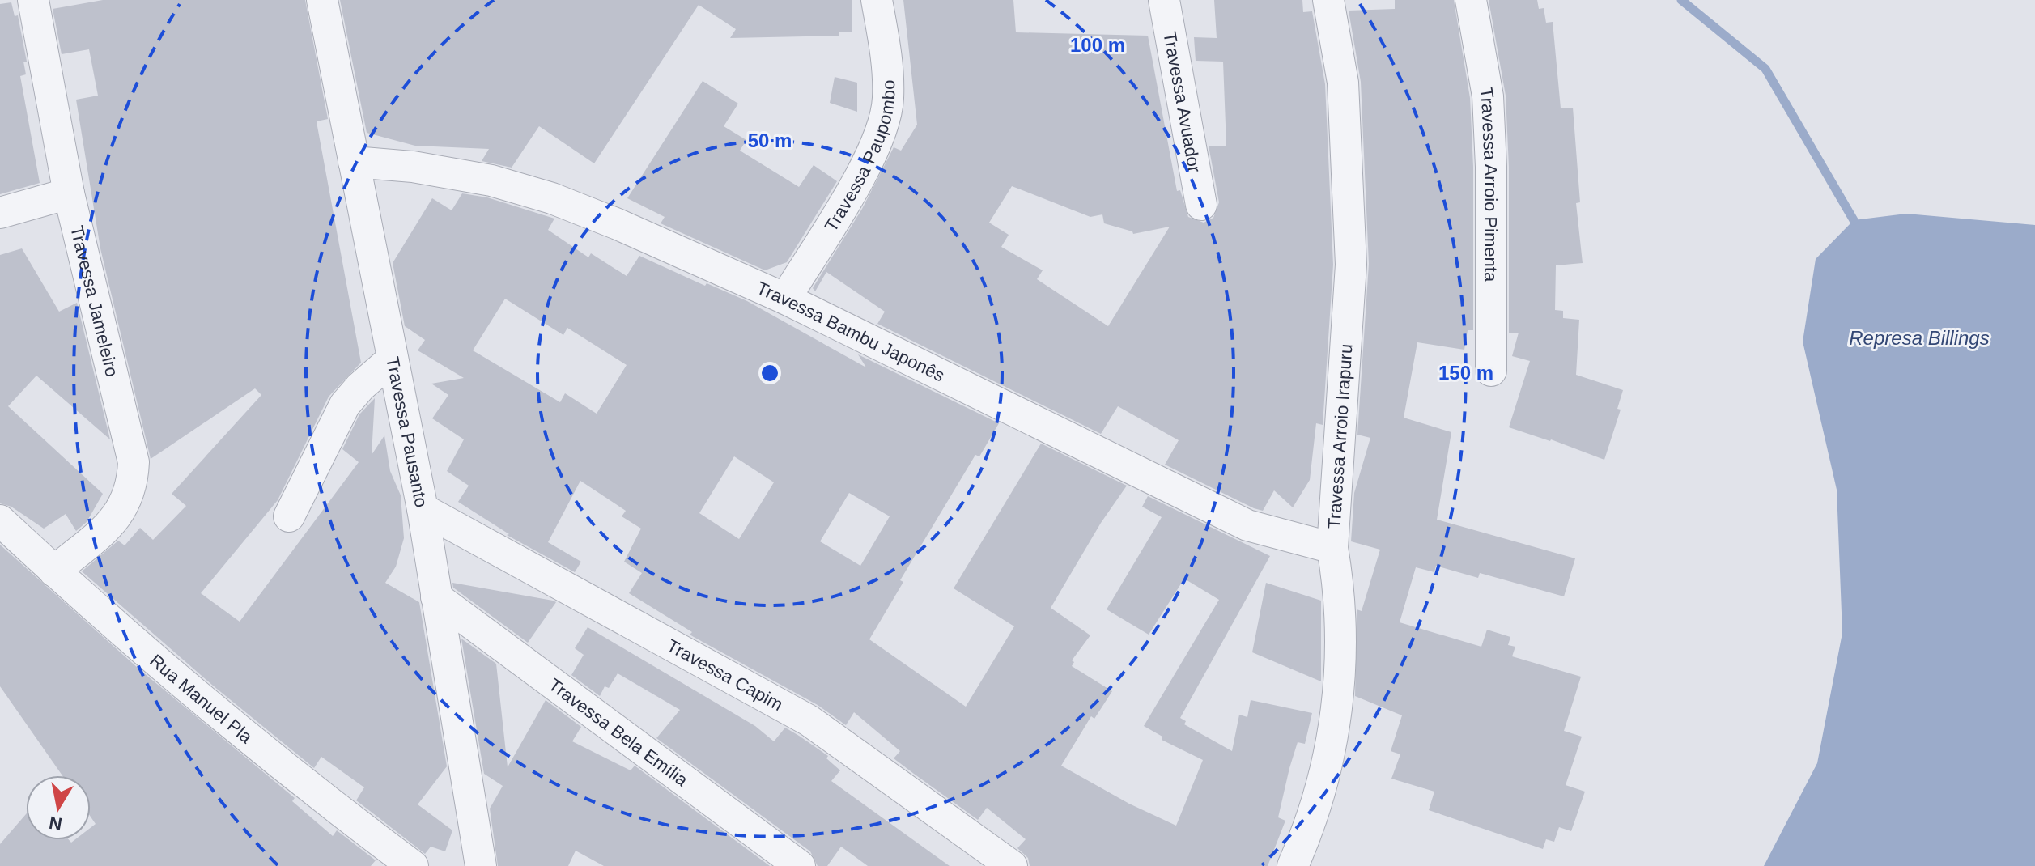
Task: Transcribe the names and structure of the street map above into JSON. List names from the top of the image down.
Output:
{
  "streets": {
    "street": [
      "Travessa Avuador",
      "Travessa Paupombo",
      "Travessa Arroio Pimenta",
      "Travessa Jameleiro",
      "Travessa Bambu Japonês",
      "Travessa Pausanto",
      "Travessa Arroio Irapuru",
      "Travessa Capim",
      "Rua Manuel Pla",
      "Travessa Bela Emília"
    ]
  },
  "crossings": [
    ["Travessa Paupombo", "Travessa Bambu Japonês"],
    ["Travessa Jameleiro", "Rua Manuel Pla"],
    ["Travessa Bambu Japonês", "Travessa Pausanto"],
    ["Travessa Bambu Japonês", "Travessa Arroio Irapuru"],
    ["Travessa Pausanto", "Travessa Capim"],
    ["Travessa Pausanto", "Travessa Bela Emília"]
  ],
  "water": ["Represa Billings"],
  "north": "bottom",
  "rings": ["100 m", "50 m", "150 m"]
}
